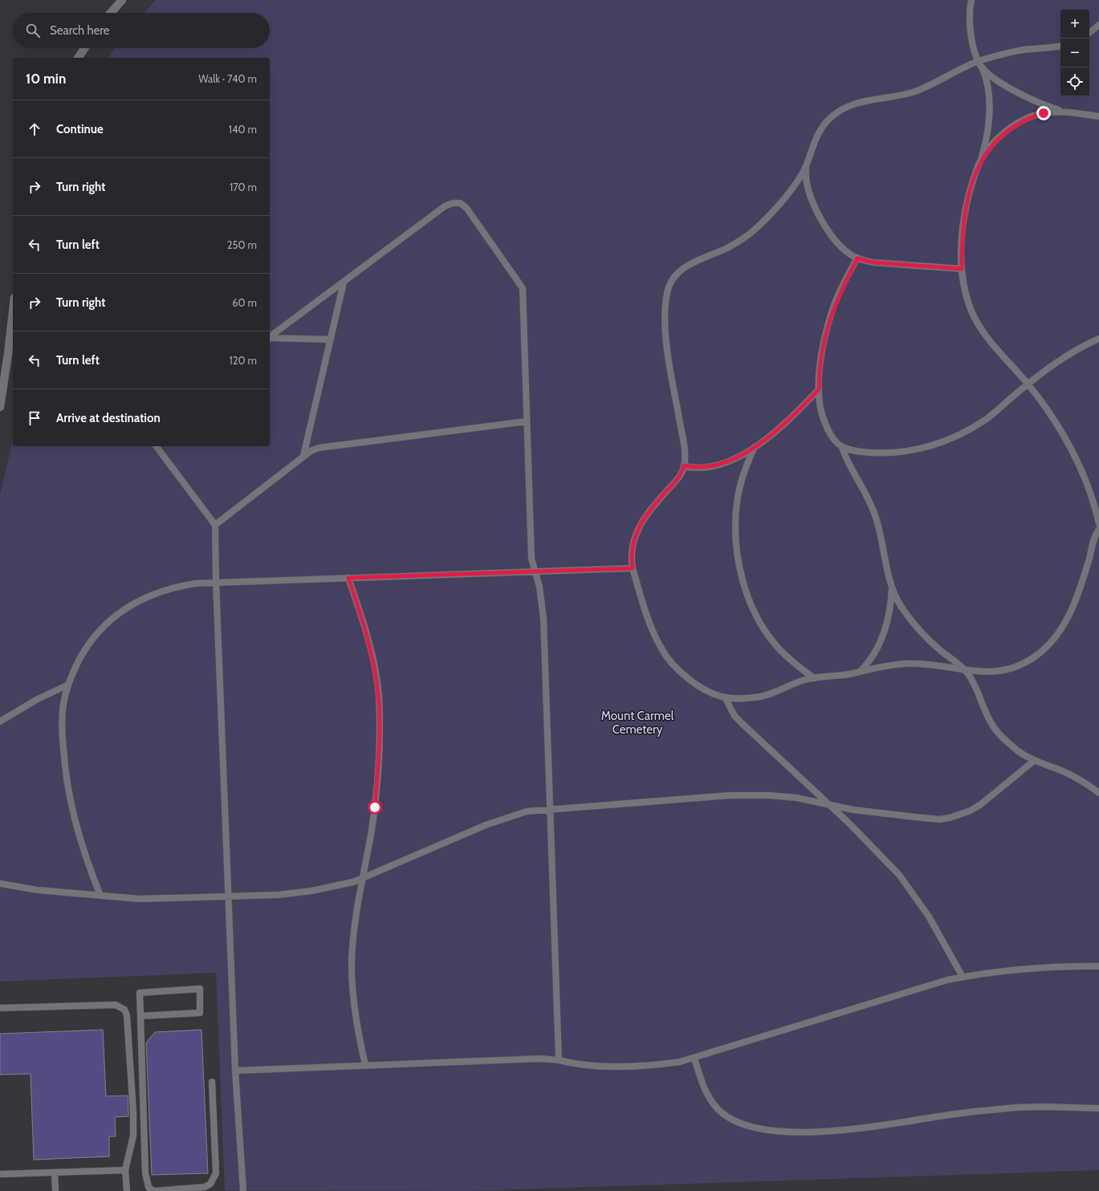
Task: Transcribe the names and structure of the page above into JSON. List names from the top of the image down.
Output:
{
  "parks": ["Mount Carmel Cemetery"],
  "page": {
    "map_buttons": ["+", "−"],
    "search": "Search here",
    "heading": ["10 min", "Walk · 740 m"],
    "list": [
      ["Continue", "140 m"],
      ["Turn right", "170 m"],
      ["Turn left", "250 m"],
      ["Turn right", "60 m"],
      ["Turn left", "120 m"],
      "Arrive at destination"
    ]
  }
}
